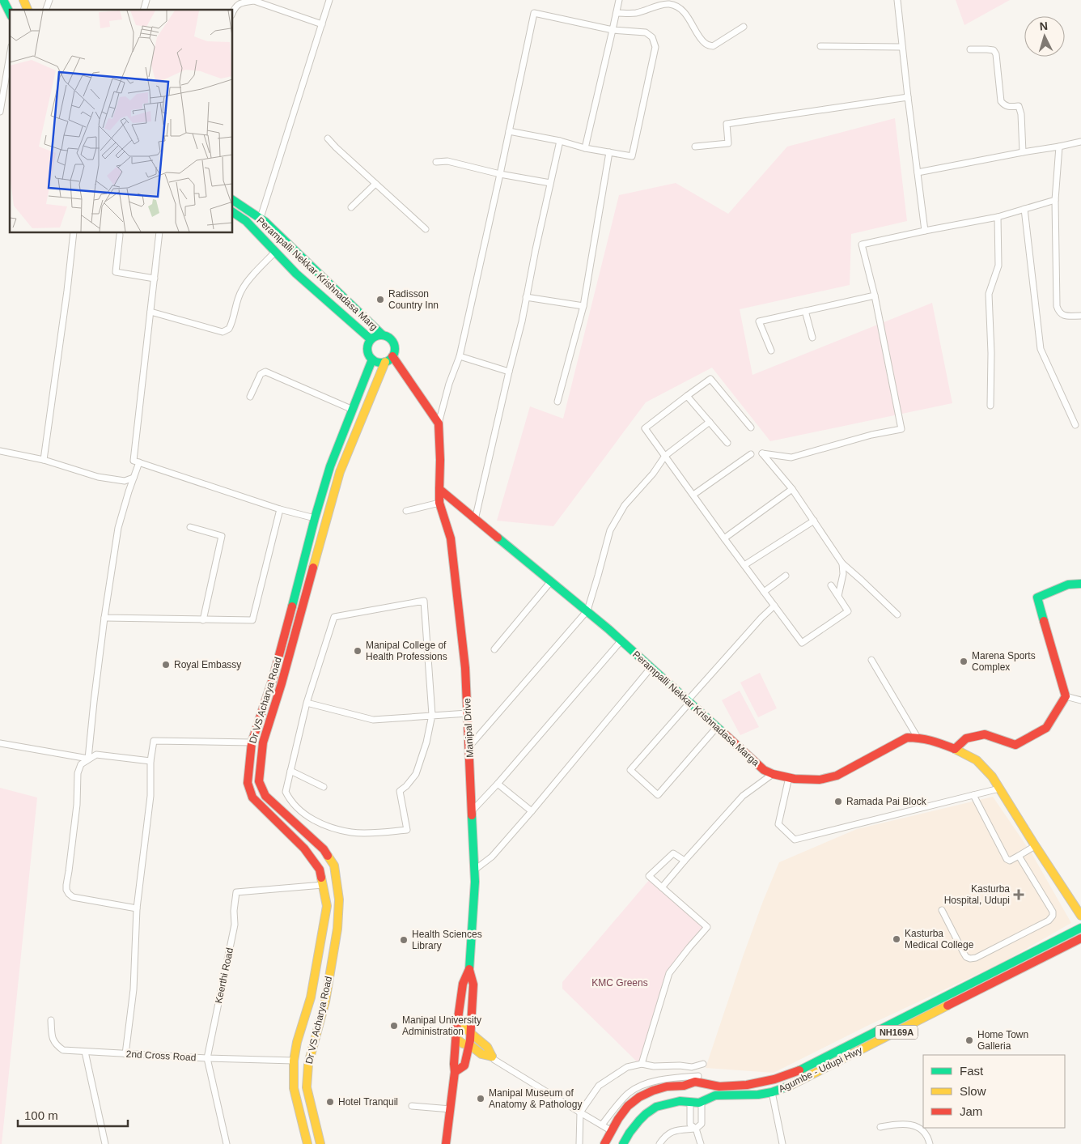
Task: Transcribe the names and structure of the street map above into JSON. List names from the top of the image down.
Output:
{
  "streets": {
    "main road": [
      "Perampalli Nekkar Krishnadasa Marg",
      "Dr VS Acharya Road",
      "Perampalli Nekkar Krishnadasa Marga",
      "Manipal Drive",
      "NH169A",
      "Agumbe - Udupi Hwy"
    ],
    "street": ["Keerthi Road", "2nd Cross Road"]
  },
  "crossings": [
    ["Perampalli Nekkar Krishnadasa Marg", "Dr VS Acharya Road"],
    ["Dr VS Acharya Road", "Keerthi Road"],
    ["Dr VS Acharya Road", "2nd Cross Road"],
    ["Perampalli Nekkar Krishnadasa Marga", "Manipal Drive"],
    ["Keerthi Road", "2nd Cross Road"],
    ["NH169A", "Agumbe - Udupi Hwy"]
  ],
  "parks": ["KMC Greens"],
  "places": {
    "other": [
      "Radisson Country Inn",
      "Manipal College of Health Professions",
      "Marena Sports Complex",
      "Royal Embassy",
      "Ramada Pai Block",
      "Kasturba Medical College",
      "Health Sciences Library",
      "Manipal University Administration",
      "Home Town Galleria",
      "Manipal Museum of Anatomy & Pathology",
      "Hotel Tranquil"
    ],
    "health": ["Kasturba Hospital, Udupi"]
  },
  "legend": ["Fast", "Slow", "Jam"],
  "scale_bar": "100 m",
  "north": "top"
}
